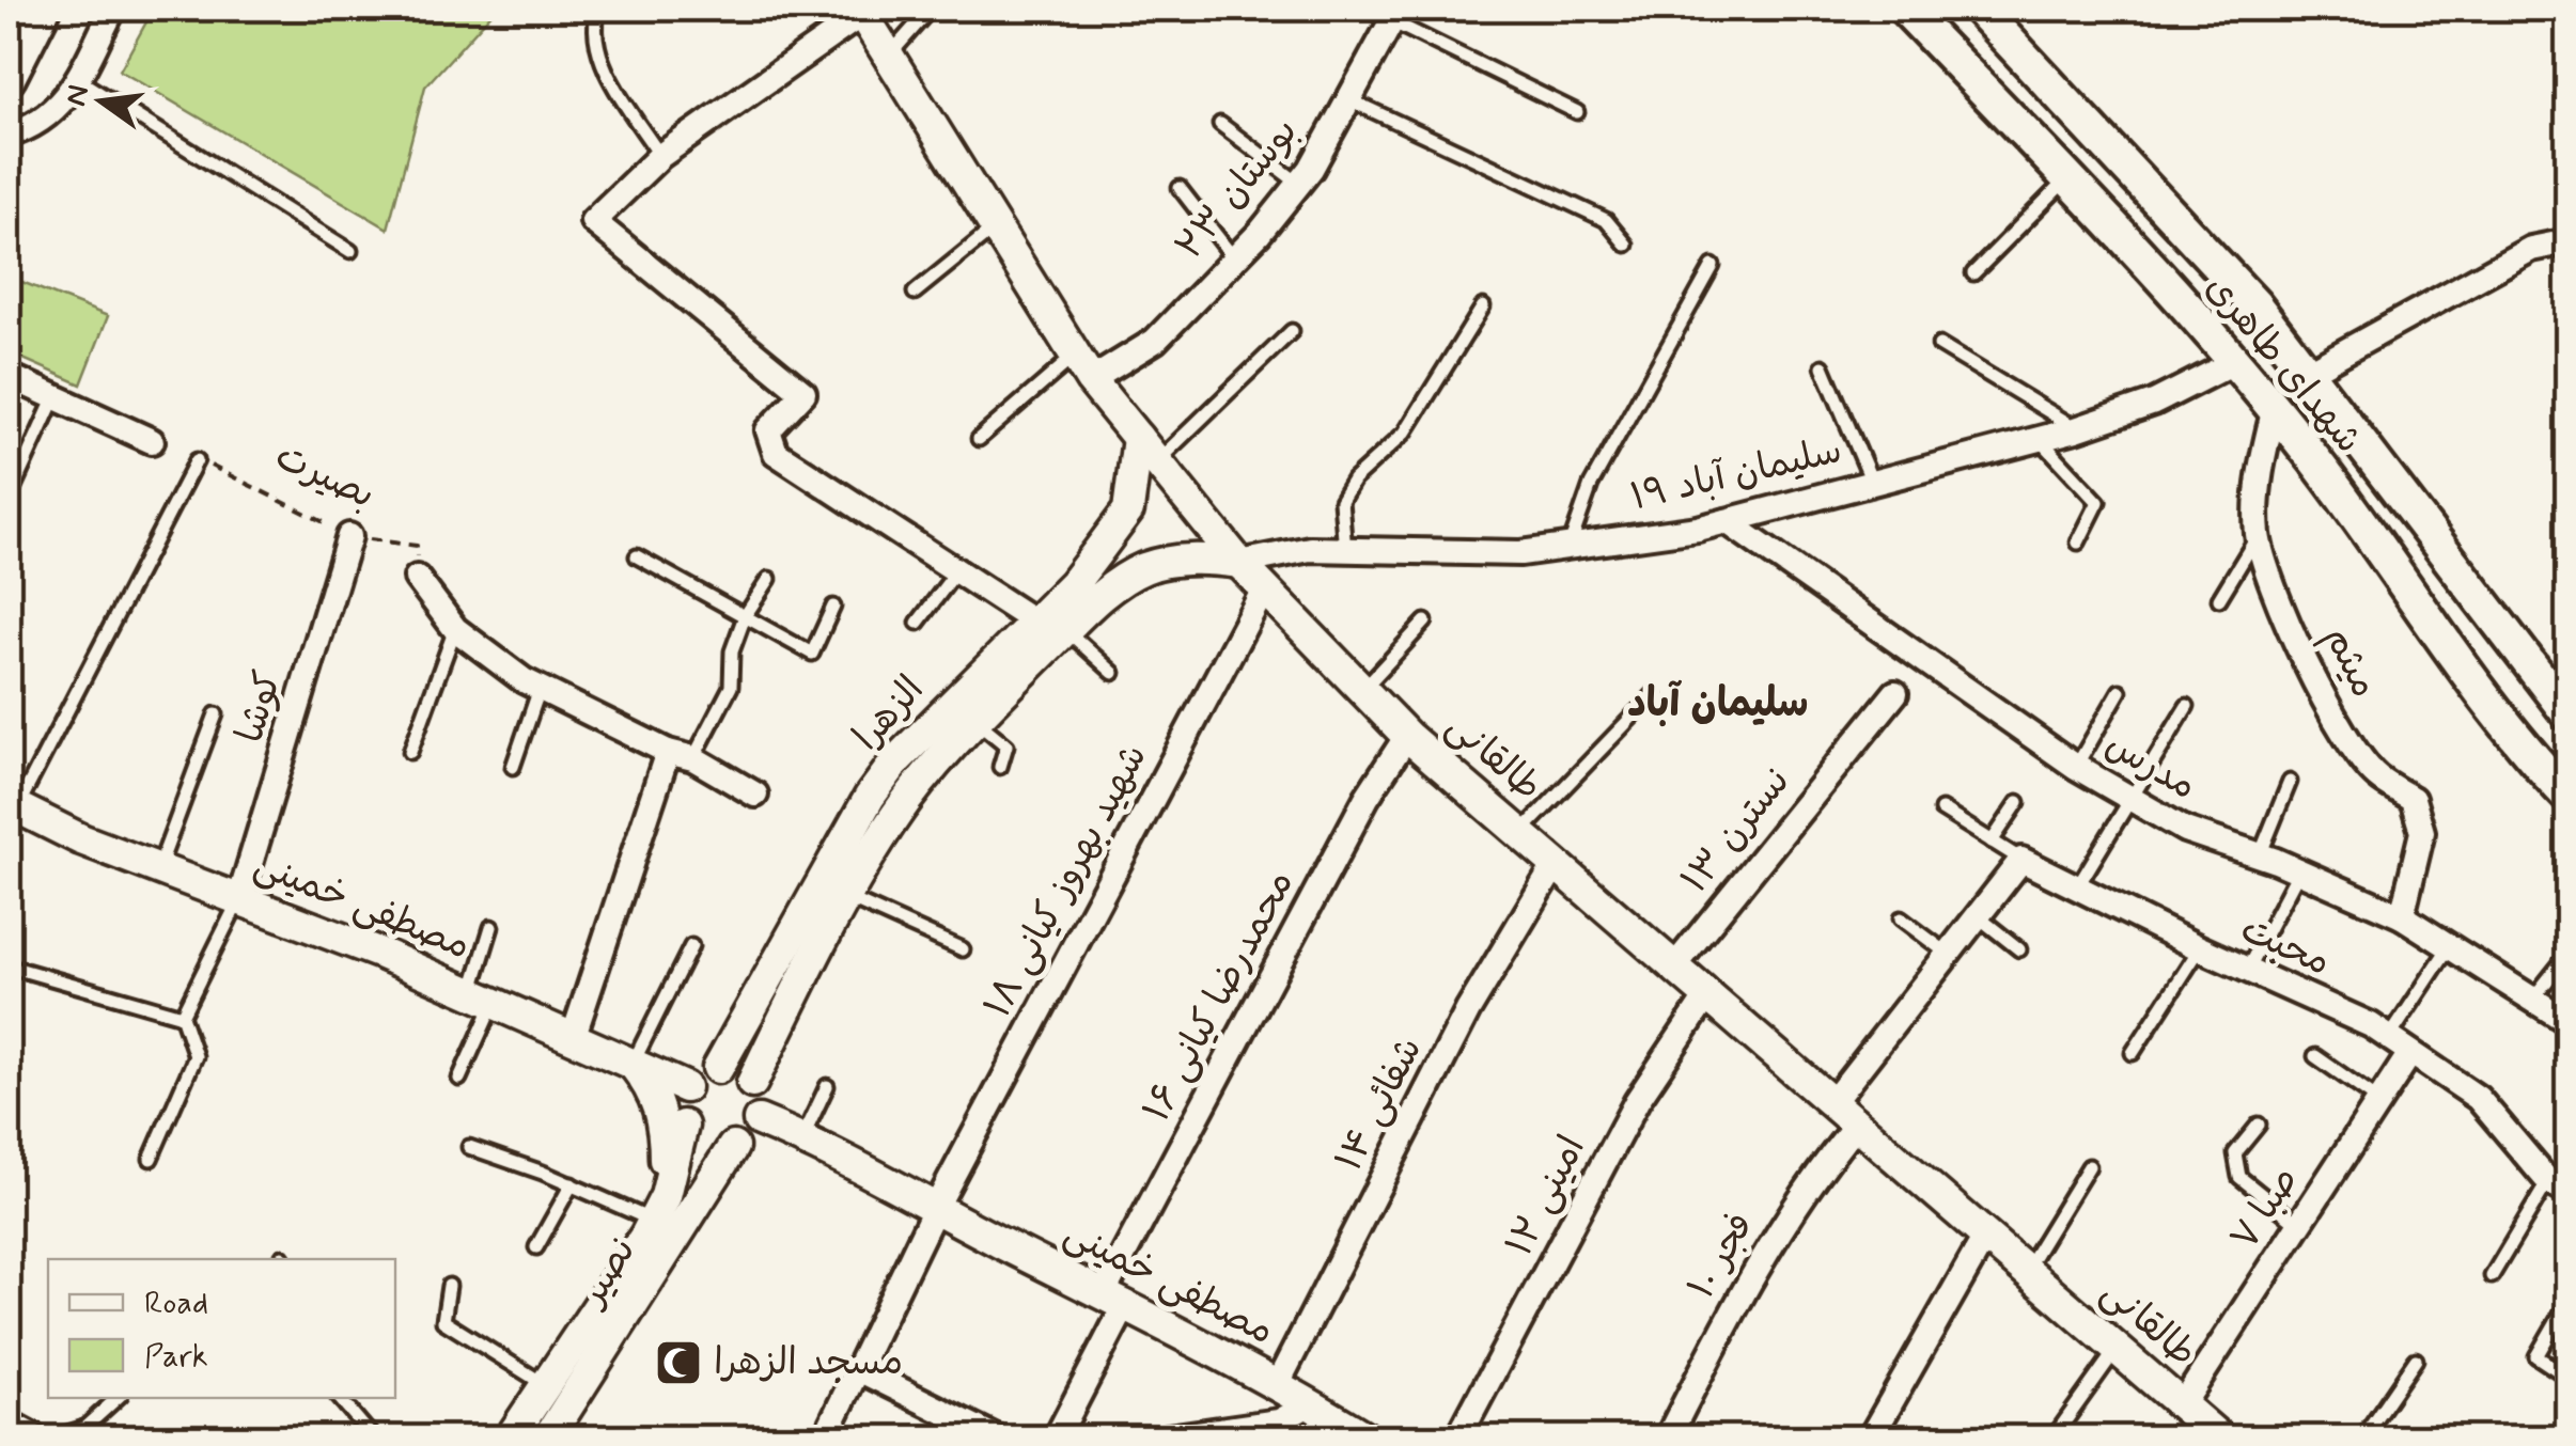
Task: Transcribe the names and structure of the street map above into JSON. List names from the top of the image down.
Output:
{
  "streets": {
    "main road": ["شهدای طاهری"],
    "street": [
      "بوستان ۲۳",
      "سلیمان آباد ۱۹",
      "میثم",
      "کوشا",
      "الزهرا",
      "طالقانی",
      "مدرس",
      "نسترن ۱۳",
      "شهید بهروز کیانی ۱۸",
      "مصطفی خمینی",
      "محبت",
      "محمدرضا کیانی ۱۶",
      "شفائی ۱۴",
      "امینی ۱۲",
      "صبا ۷",
      "فجر ۱۰",
      "نصیر"
    ],
    "path": ["بصیرت"]
  },
  "crossings": [
    ["بوستان ۲۳", "طالقانی"],
    ["شهدای طاهری", "سلیمان آباد ۱۹"],
    ["شهدای طاهری", "میثم"],
    ["سلیمان آباد ۱۹", "الزهرا"],
    ["سلیمان آباد ۱۹", "طالقانی"],
    ["سلیمان آباد ۱۹", "مدرس"],
    ["بصیرت", "کوشا"],
    ["میثم", "مدرس"],
    ["کوشا", "مصطفی خمینی"],
    ["الزهرا", "طالقانی"],
    ["الزهرا", "مصطفی خمینی"],
    ["الزهرا", "نصیر"],
    ["طالقانی", "نسترن ۱۳"],
    ["طالقانی", "شهید بهروز کیانی ۱۸"],
    ["طالقانی", "محمدرضا کیانی ۱۶"],
    ["طالقانی", "شفائی ۱۴"],
    ["طالقانی", "امینی ۱۲"],
    ["طالقانی", "صبا ۷"],
    ["طالقانی", "فجر ۱۰"],
    ["شهید بهروز کیانی ۱۸", "مصطفی خمینی"],
    ["مصطفی خمینی", "محمدرضا کیانی ۱۶"],
    ["مصطفی خمینی", "شفائی ۱۴"],
    ["مصطفی خمینی", "نصیر"],
    ["محبت", "صبا ۷"]
  ],
  "districts": ["سلیمان آباد"],
  "places": {
    "mosque": ["مسجد الزهرا"]
  },
  "legend": ["Road", "Park"],
  "north": "left"
}
